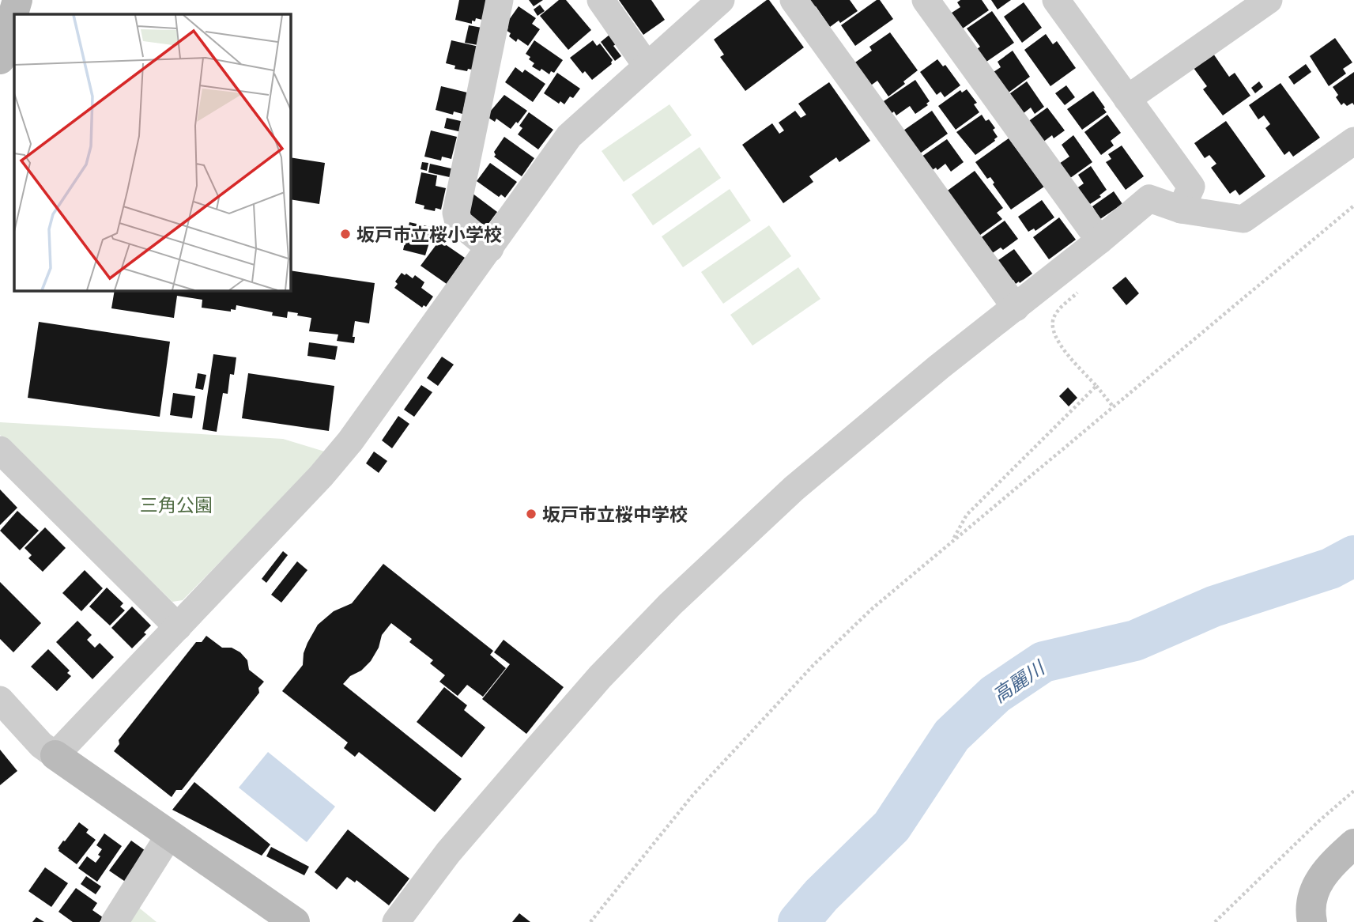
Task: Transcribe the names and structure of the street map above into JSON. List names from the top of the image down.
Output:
{
  "water": ["高麗川"],
  "parks": ["三角公園"],
  "places": ["坂戸市立桜小学校", "坂戸市立桜中学校"]
}
